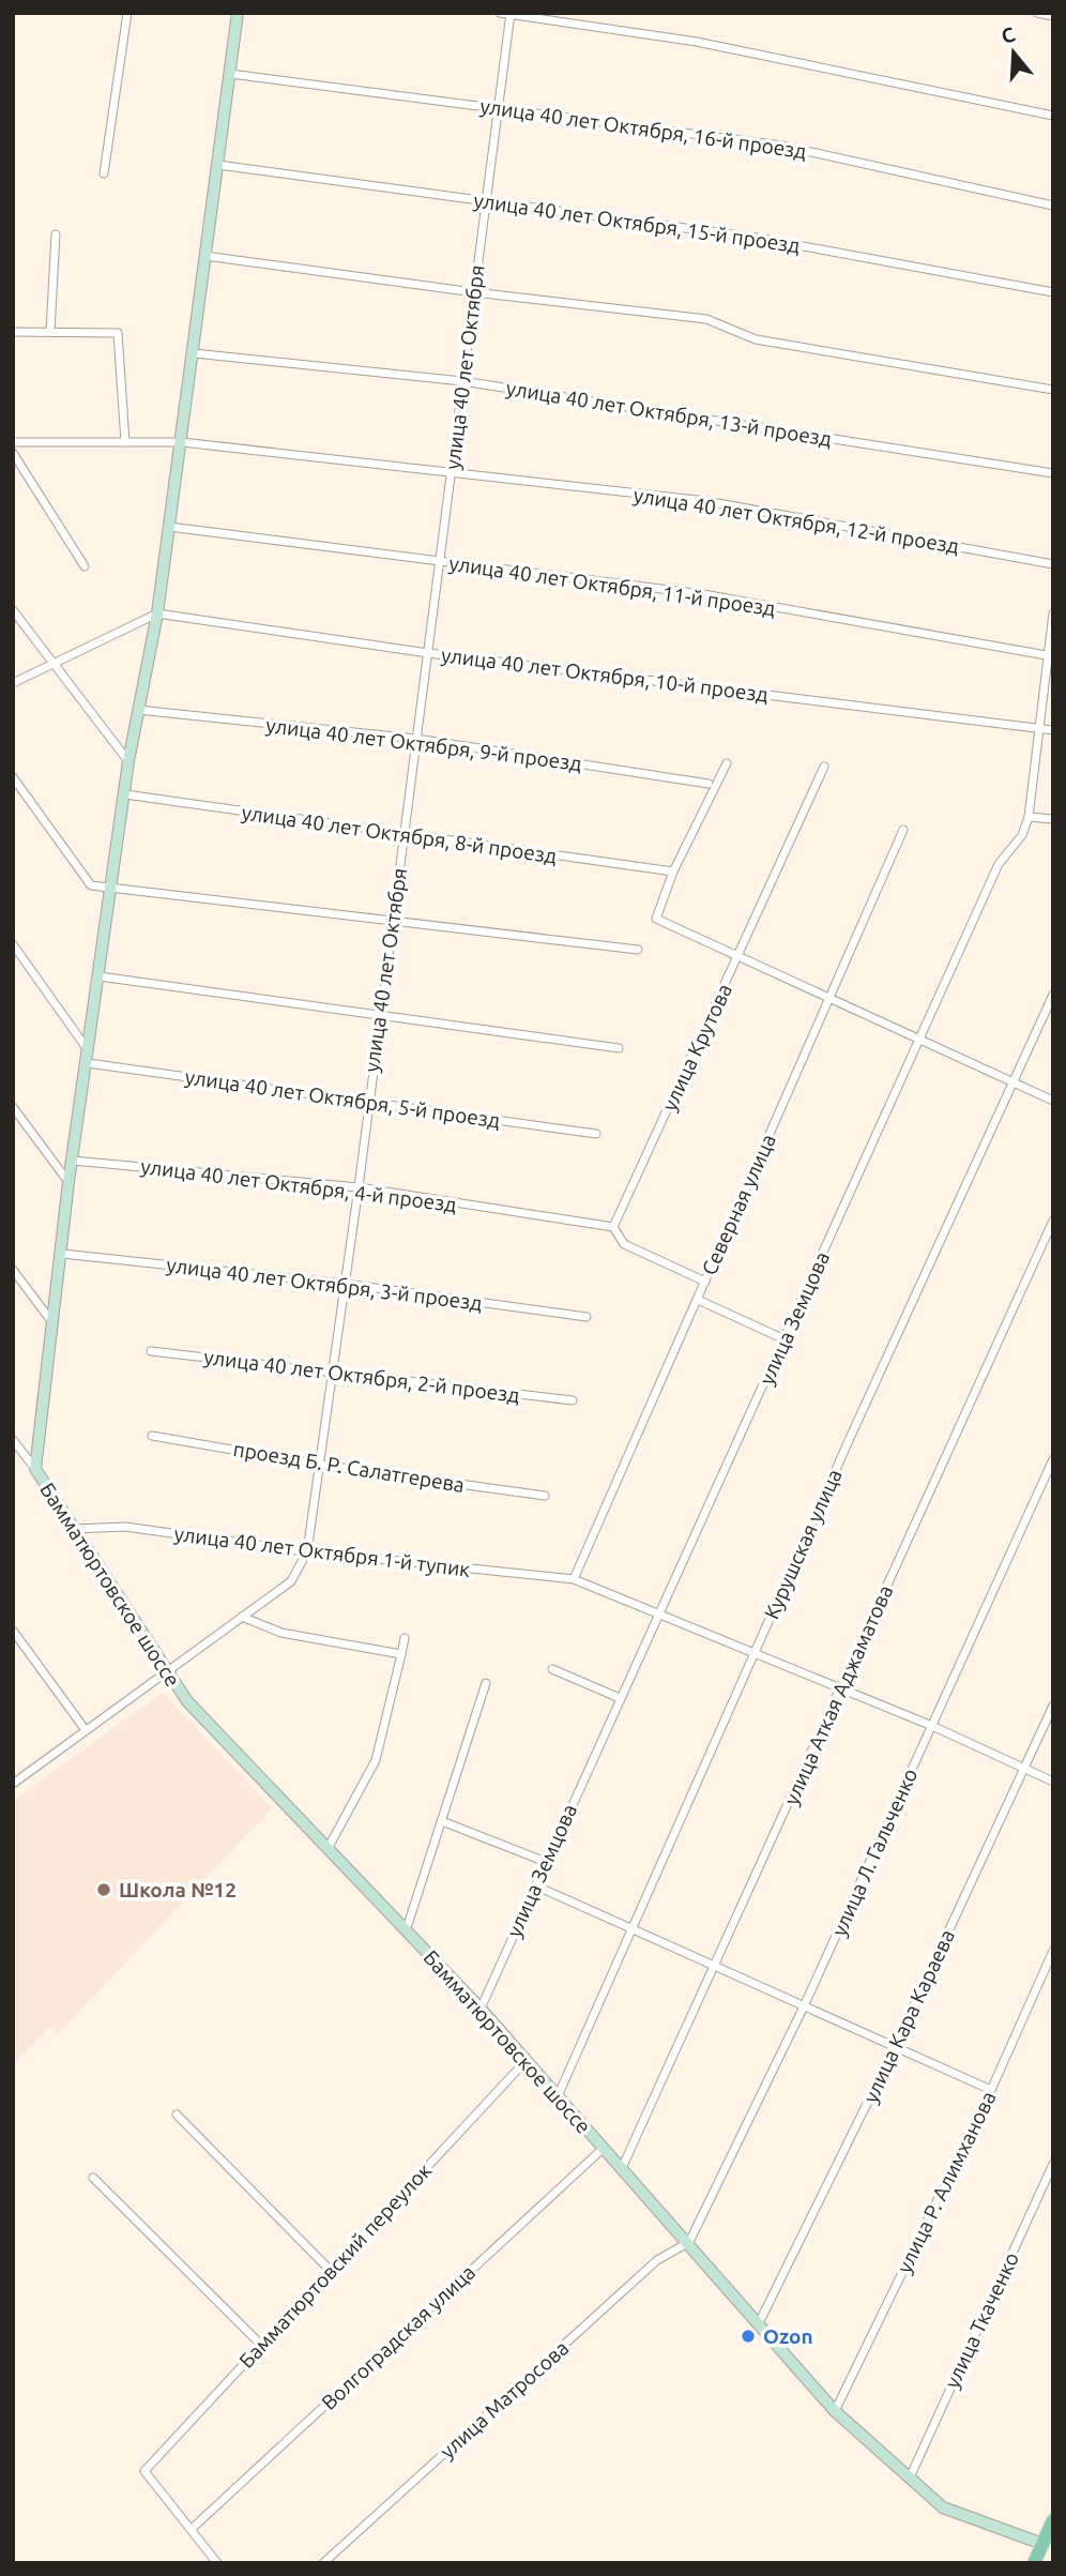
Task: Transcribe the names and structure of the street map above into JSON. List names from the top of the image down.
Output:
{
  "streets": {
    "street": [
      "улица 40 лет Октября, 16-й проезд",
      "улица 40 лет Октября, 15-й проезд",
      "улица 40 лет Октября",
      "улица 40 лет Октября, 13-й проезд",
      "улица 40 лет Октября, 12-й проезд",
      "улица 40 лет Октября, 11-й проезд",
      "улица 40 лет Октября, 10-й проезд",
      "улица 40 лет Октября, 9-й проезд",
      "улица 40 лет Октября, 8-й проезд",
      "улица Крутова",
      "улица 40 лет Октября, 5-й проезд",
      "улица 40 лет Октября, 4-й проезд",
      "Северная улица",
      "улица 40 лет Октября, 3-й проезд",
      "улица Земцова",
      "улица 40 лет Октября, 2-й проезд",
      "проезд Б. Р. Салатгерева",
      "Курушская улица",
      "улица 40 лет Октября 1-й тупик",
      "Бамматюртовское шоссе",
      "улица Аткая Аджаматова",
      "улица Л. Гальченко",
      "улица Кара Караева",
      "улица Р. Алимханова",
      "Бамматюртовский переулок",
      "улица Ткаченко",
      "Волгоградская улица",
      "улица Матросова"
    ]
  },
  "crossings": [
    ["улица 40 лет Октября, 16-й проезд", "улица 40 лет Октября"],
    ["улица 40 лет Октября, 15-й проезд", "улица 40 лет Октября"],
    ["улица 40 лет Октября", "улица 40 лет Октября, 13-й проезд"],
    ["улица 40 лет Октября", "улица 40 лет Октября, 12-й проезд"],
    ["улица 40 лет Октября", "улица 40 лет Октября, 11-й проезд"],
    ["улица 40 лет Октября", "улица 40 лет Октября, 10-й проезд"],
    ["улица 40 лет Октября", "улица 40 лет Октября, 9-й проезд"],
    ["улица 40 лет Октября", "улица 40 лет Октября, 8-й проезд"],
    ["улица 40 лет Октября", "улица 40 лет Октября, 5-й проезд"],
    ["улица 40 лет Октября", "улица 40 лет Октября, 4-й проезд"],
    ["улица 40 лет Октября", "улица 40 лет Октября, 3-й проезд"],
    ["улица 40 лет Октября", "улица 40 лет Октября, 2-й проезд"],
    ["улица 40 лет Октября", "проезд Б. Р. Салатгерева"],
    ["улица 40 лет Октября", "улица 40 лет Октября 1-й тупик"],
    ["улица 40 лет Октября", "Бамматюртовское шоссе"],
    ["улица 40 лет Октября, 11-й проезд", "улица Земцова"],
    ["улица 40 лет Октября, 10-й проезд", "улица Земцова"],
    ["улица Крутова", "улица 40 лет Октября, 4-й проезд"],
    ["Северная улица", "улица 40 лет Октября 1-й тупик"],
    ["улица Земцова", "улица 40 лет Октября 1-й тупик"],
    ["улица Земцова", "Бамматюртовское шоссе"],
    ["Курушская улица", "улица 40 лет Октября 1-й тупик"],
    ["Курушская улица", "Бамматюртовское шоссе"],
    ["улица 40 лет Октября 1-й тупик", "Бамматюртовское шоссе"],
    ["улица 40 лет Октября 1-й тупик", "улица Аткая Аджаматова"],
    ["улица 40 лет Октября 1-й тупик", "улица Л. Гальченко"],
    ["улица 40 лет Октября 1-й тупик", "улица Кара Караева"],
    ["Бамматюртовское шоссе", "улица Аткая Аджаматова"],
    ["Бамматюртовское шоссе", "улица Л. Гальченко"],
    ["Бамматюртовское шоссе", "улица Кара Караева"],
    ["Бамматюртовское шоссе", "улица Р. Алимханова"],
    ["Бамматюртовское шоссе", "Бамматюртовский переулок"],
    ["Бамматюртовское шоссе", "улица Ткаченко"],
    ["Бамматюртовское шоссе", "Волгоградская улица"],
    ["Бамматюртовское шоссе", "улица Матросова"],
    ["улица Л. Гальченко", "улица Матросова"],
    ["Бамматюртовский переулок", "Волгоградская улица"]
  ],
  "places": ["Школа №12", "Ozon"],
  "north": "top"
}
